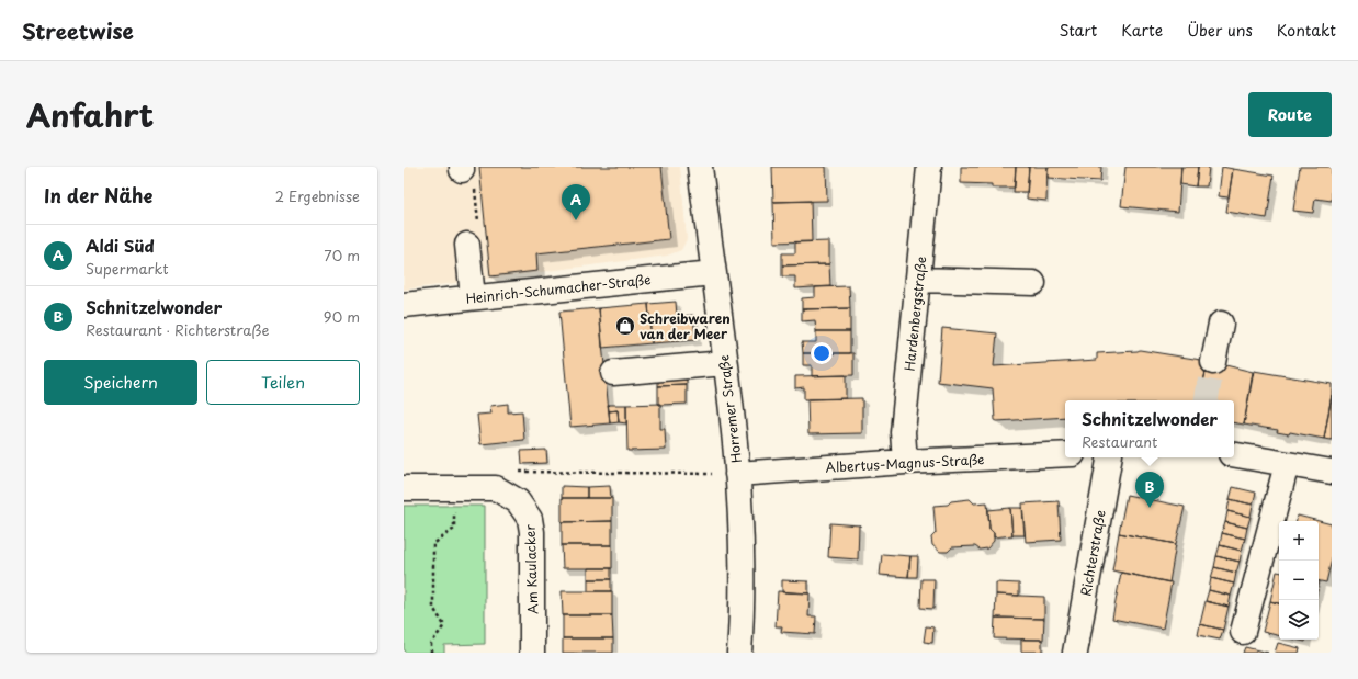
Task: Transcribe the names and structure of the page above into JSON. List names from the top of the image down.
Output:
{
  "streets": {
    "street": [
      "Heinrich-Schumacher-Straße",
      "Hardenbergstraße",
      "Horremer Straße",
      "Albertus-Magnus-Straße",
      "Richterstraße",
      "Am Kaulacker"
    ]
  },
  "crossings": [
    ["Heinrich-Schumacher-Straße", "Horremer Straße"],
    ["Hardenbergstraße", "Albertus-Magnus-Straße"],
    ["Horremer Straße", "Albertus-Magnus-Straße"]
  ],
  "places": {
    "shop": ["Schreibwaren van der Meer"]
  },
  "page": {
    "header": "Streetwise",
    "nav": [
      "Start",
      "Karte",
      "Über uns",
      "Kontakt"
    ],
    "title": "Anfahrt",
    "buttons": [
      "Route",
      ["Speichern", "Teilen"]
    ],
    "heading": ["In der Nähe", "2 Ergebnisse"],
    "pins": ["A", "B"],
    "list": [
      {
        "mark": "A",
        "name": "Aldi Süd",
        "note": "Supermarkt",
        "value": "70 m"
      },
      {
        "mark": "B",
        "name": "Schnitzelwonder",
        "note": "Restaurant · Richterstraße",
        "value": "90 m"
      }
    ],
    "popup": ["Schnitzelwonder", "Restaurant"],
    "map_buttons": ["+", "−"]
  }
}
